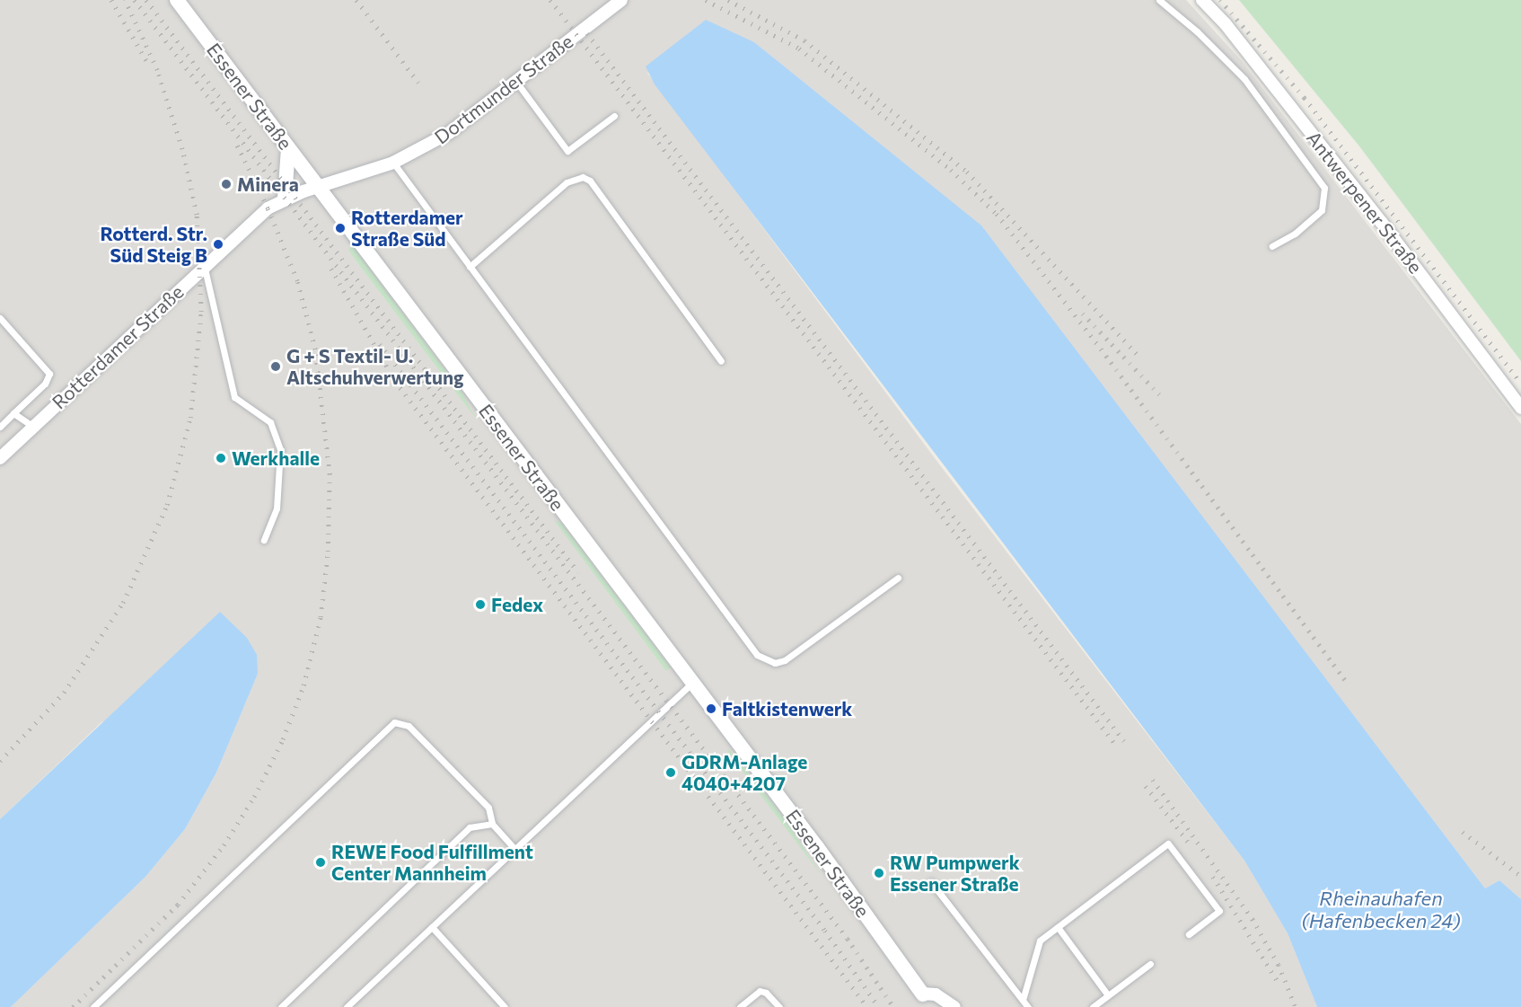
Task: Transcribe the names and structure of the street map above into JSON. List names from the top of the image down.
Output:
{
  "streets": {
    "street": [
      "Dortmunder Straße",
      "Essener Straße",
      "Antwerpener Straße",
      "Rotterdamer Straße"
    ]
  },
  "crossings": [
    ["Dortmunder Straße", "Essener Straße"],
    ["Dortmunder Straße", "Rotterdamer Straße"],
    ["Essener Straße", "Rotterdamer Straße"]
  ],
  "water": ["Rheinauhafen (Hafenbecken 24)"],
  "places": [
    "Minera",
    "Rotterdamer Straße Süd",
    "Rotterd. Str. Süd Steig B",
    "G + S Textil- U. Altschuhverwertung",
    "Werkhalle",
    "Fedex",
    "Faltkistenwerk",
    "GDRM-Anlage 4040+4207",
    "REWE Food Fulfillment Center Mannheim",
    "RW Pumpwerk Essener Straße"
  ]
}
